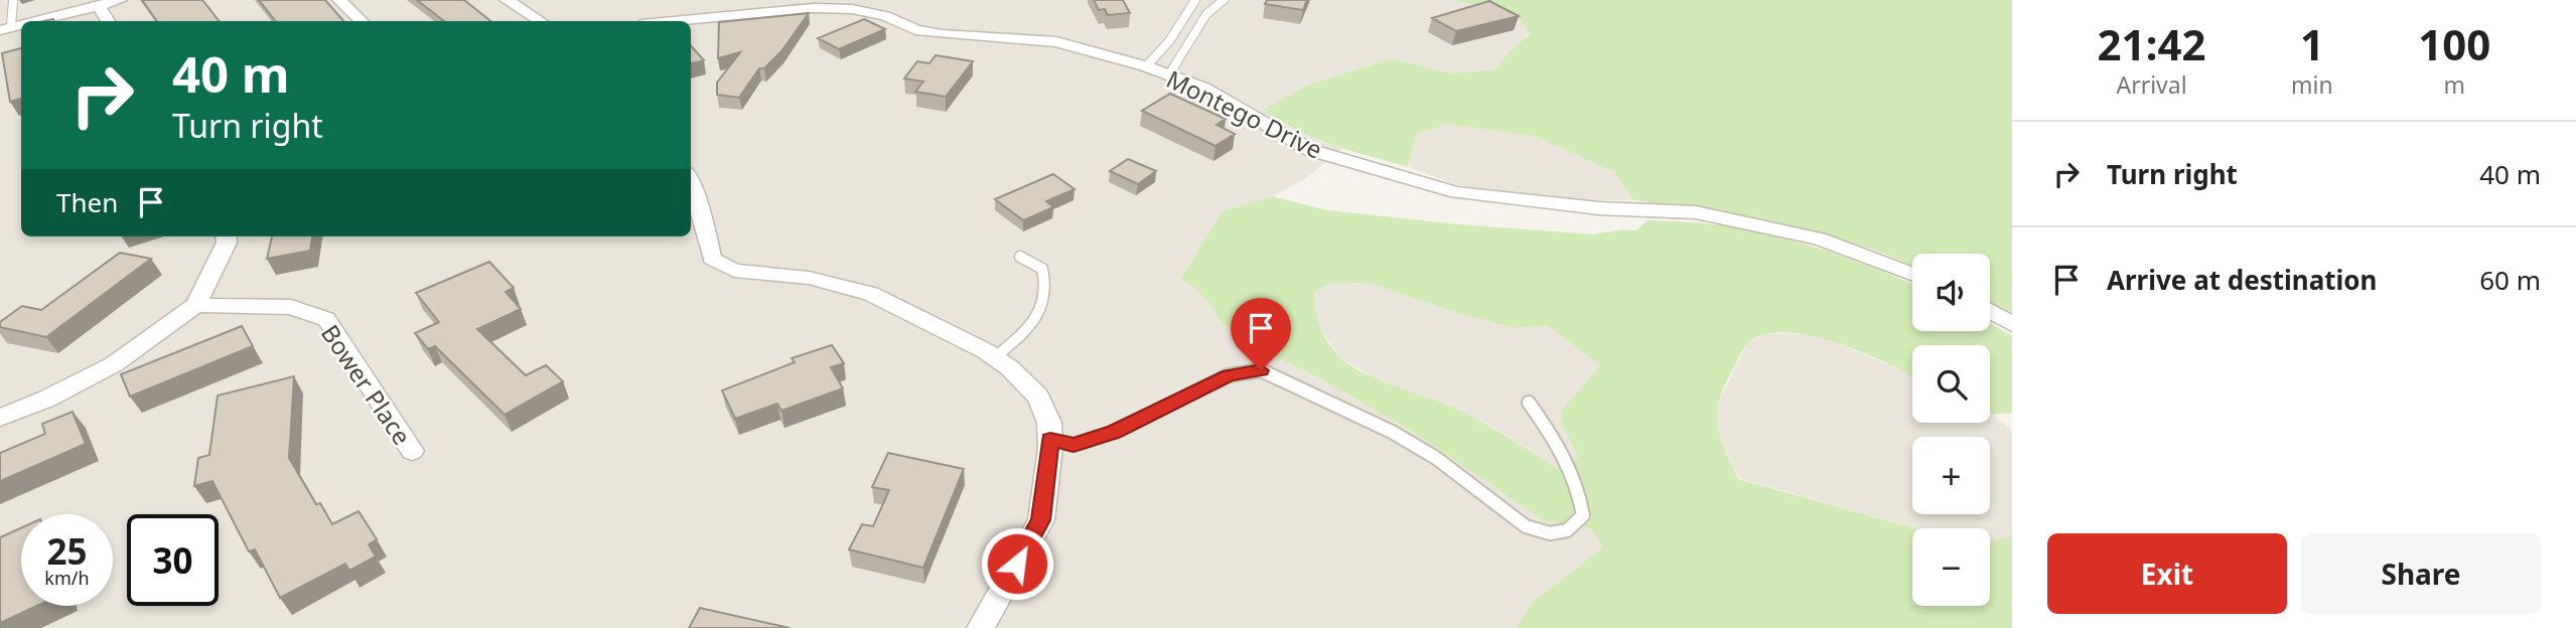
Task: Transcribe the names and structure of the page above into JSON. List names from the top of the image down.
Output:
{
  "streets": {
    "street": ["Montego Drive", "Bower Place"]
  },
  "page": {
    "eta": [
      "21:42",
      "Arrival",
      "1",
      "min",
      "100",
      "m"
    ],
    "turn": ["40 m", "Turn right"],
    "list": [
      {
        "name": "Turn right",
        "value": "40 m"
      },
      {
        "name": "Arrive at destination",
        "value": "60 m"
      }
    ],
    "then": "Then",
    "map_buttons": ["+", "−"],
    "speed": "25 km/h",
    "limit": "30",
    "buttons": ["Exit", "Share"]
  }
}
